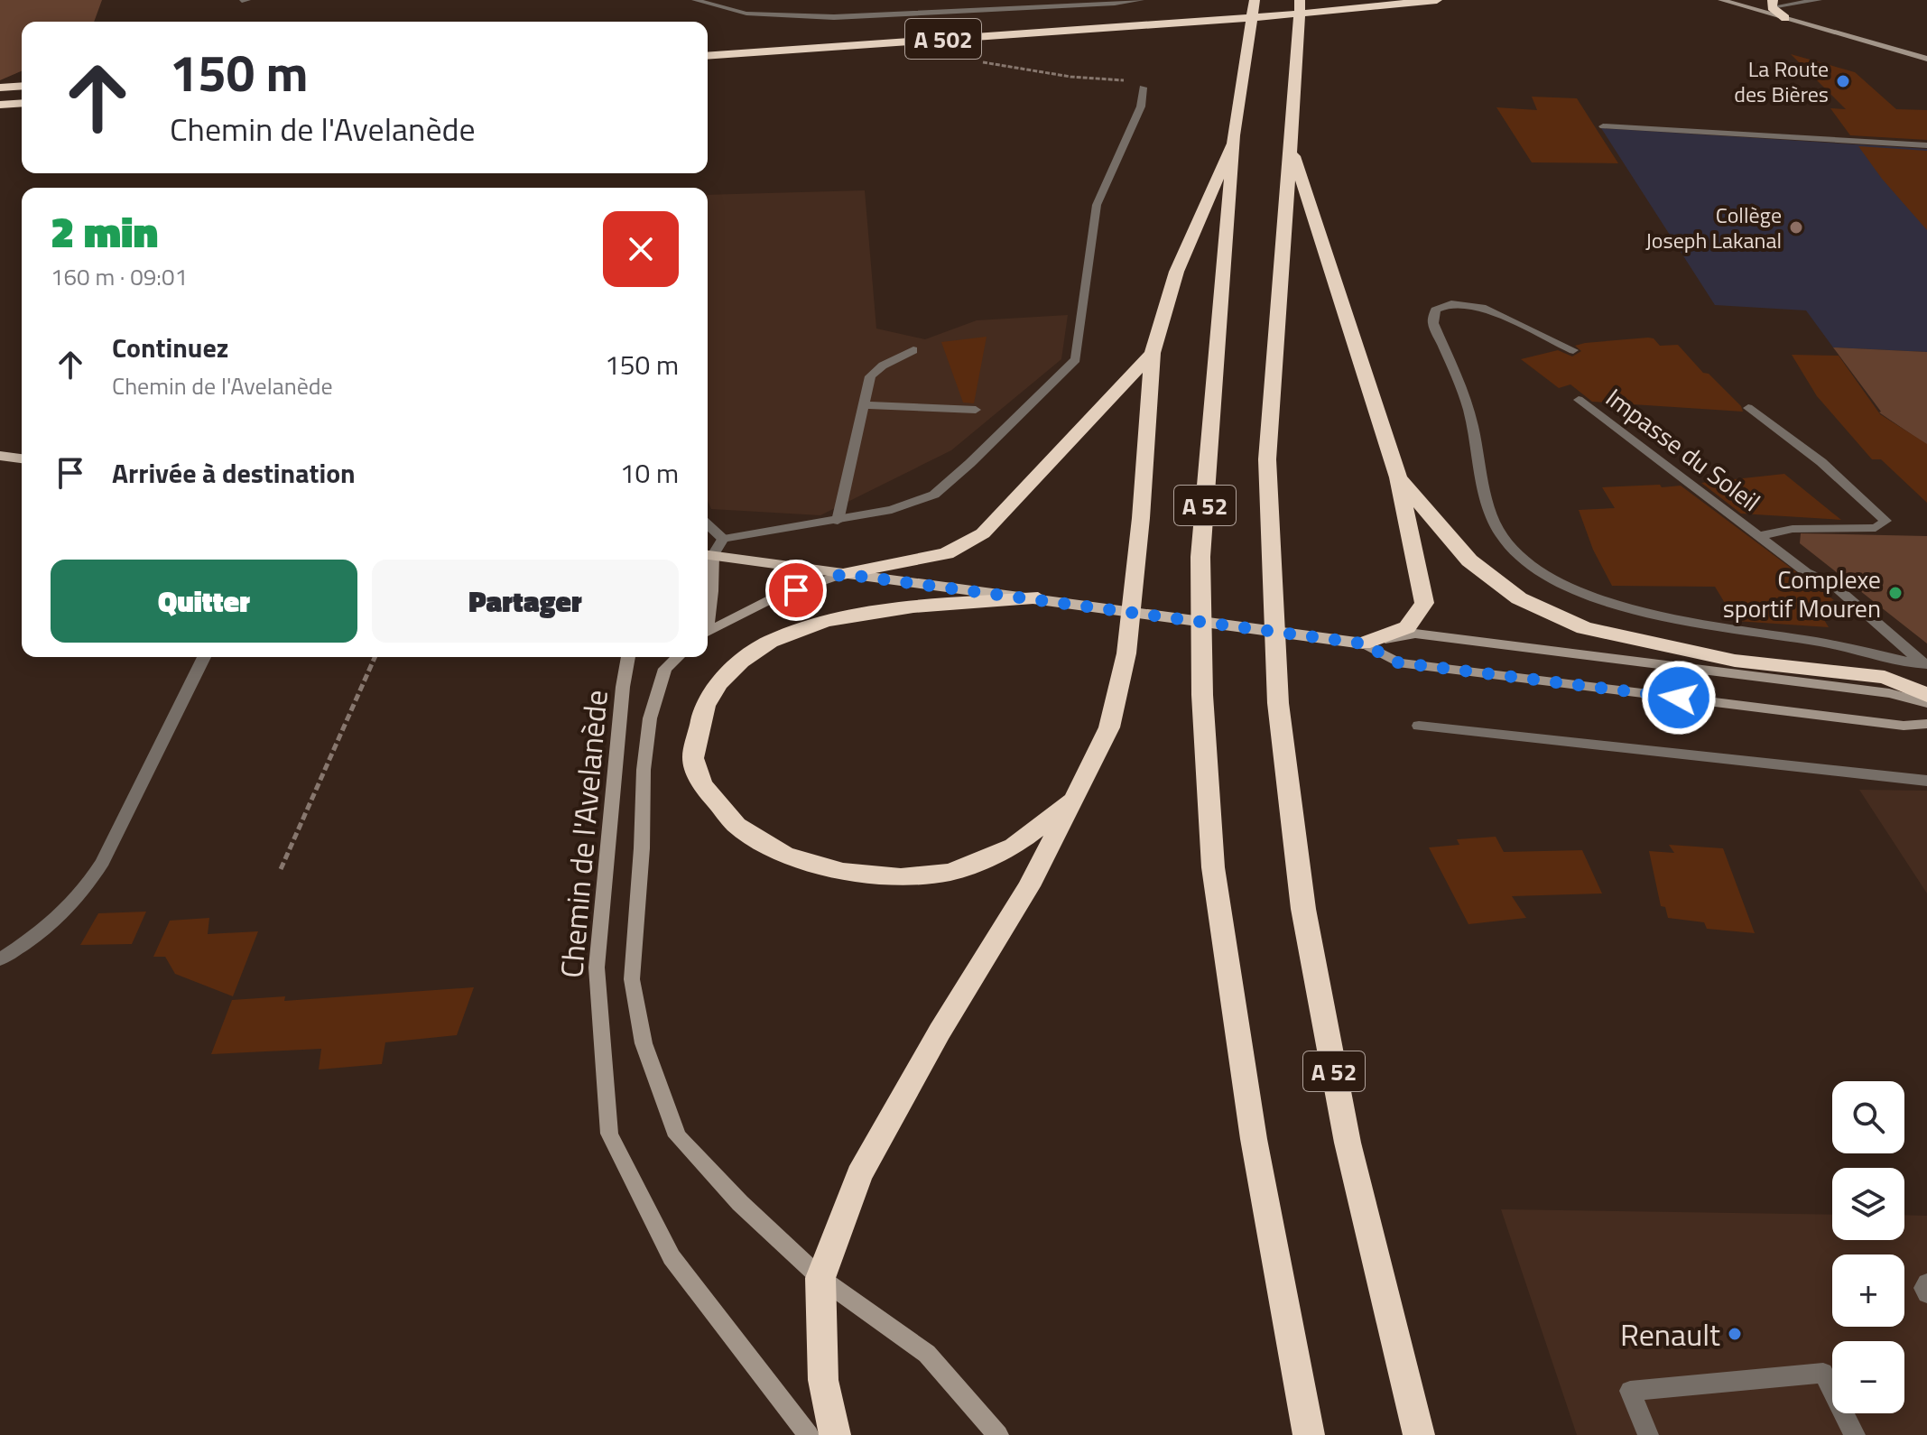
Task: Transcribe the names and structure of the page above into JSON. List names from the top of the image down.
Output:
{
  "streets": {
    "highway": ["A 502", "A 52"],
    "main road": ["Chemin de l'Avelanède"],
    "street": ["Impasse du Soleil"]
  },
  "places": [
    "La Route des Bières",
    "Collège Joseph Lakanal",
    "Complexe sportif Mouren",
    "Renault"
  ],
  "page": {
    "turn": ["150 m", "Chemin de l'Avelanède"],
    "heading": ["2 min", "160 m · 09:01"],
    "list": [
      {
        "name": "Continuez",
        "note": "Chemin de l'Avelanède",
        "value": "150 m"
      },
      {
        "name": "Arrivée à destination",
        "value": "10 m"
      }
    ],
    "buttons": ["Quitter", "Partager"],
    "map_buttons": ["+", "−"]
  }
}
